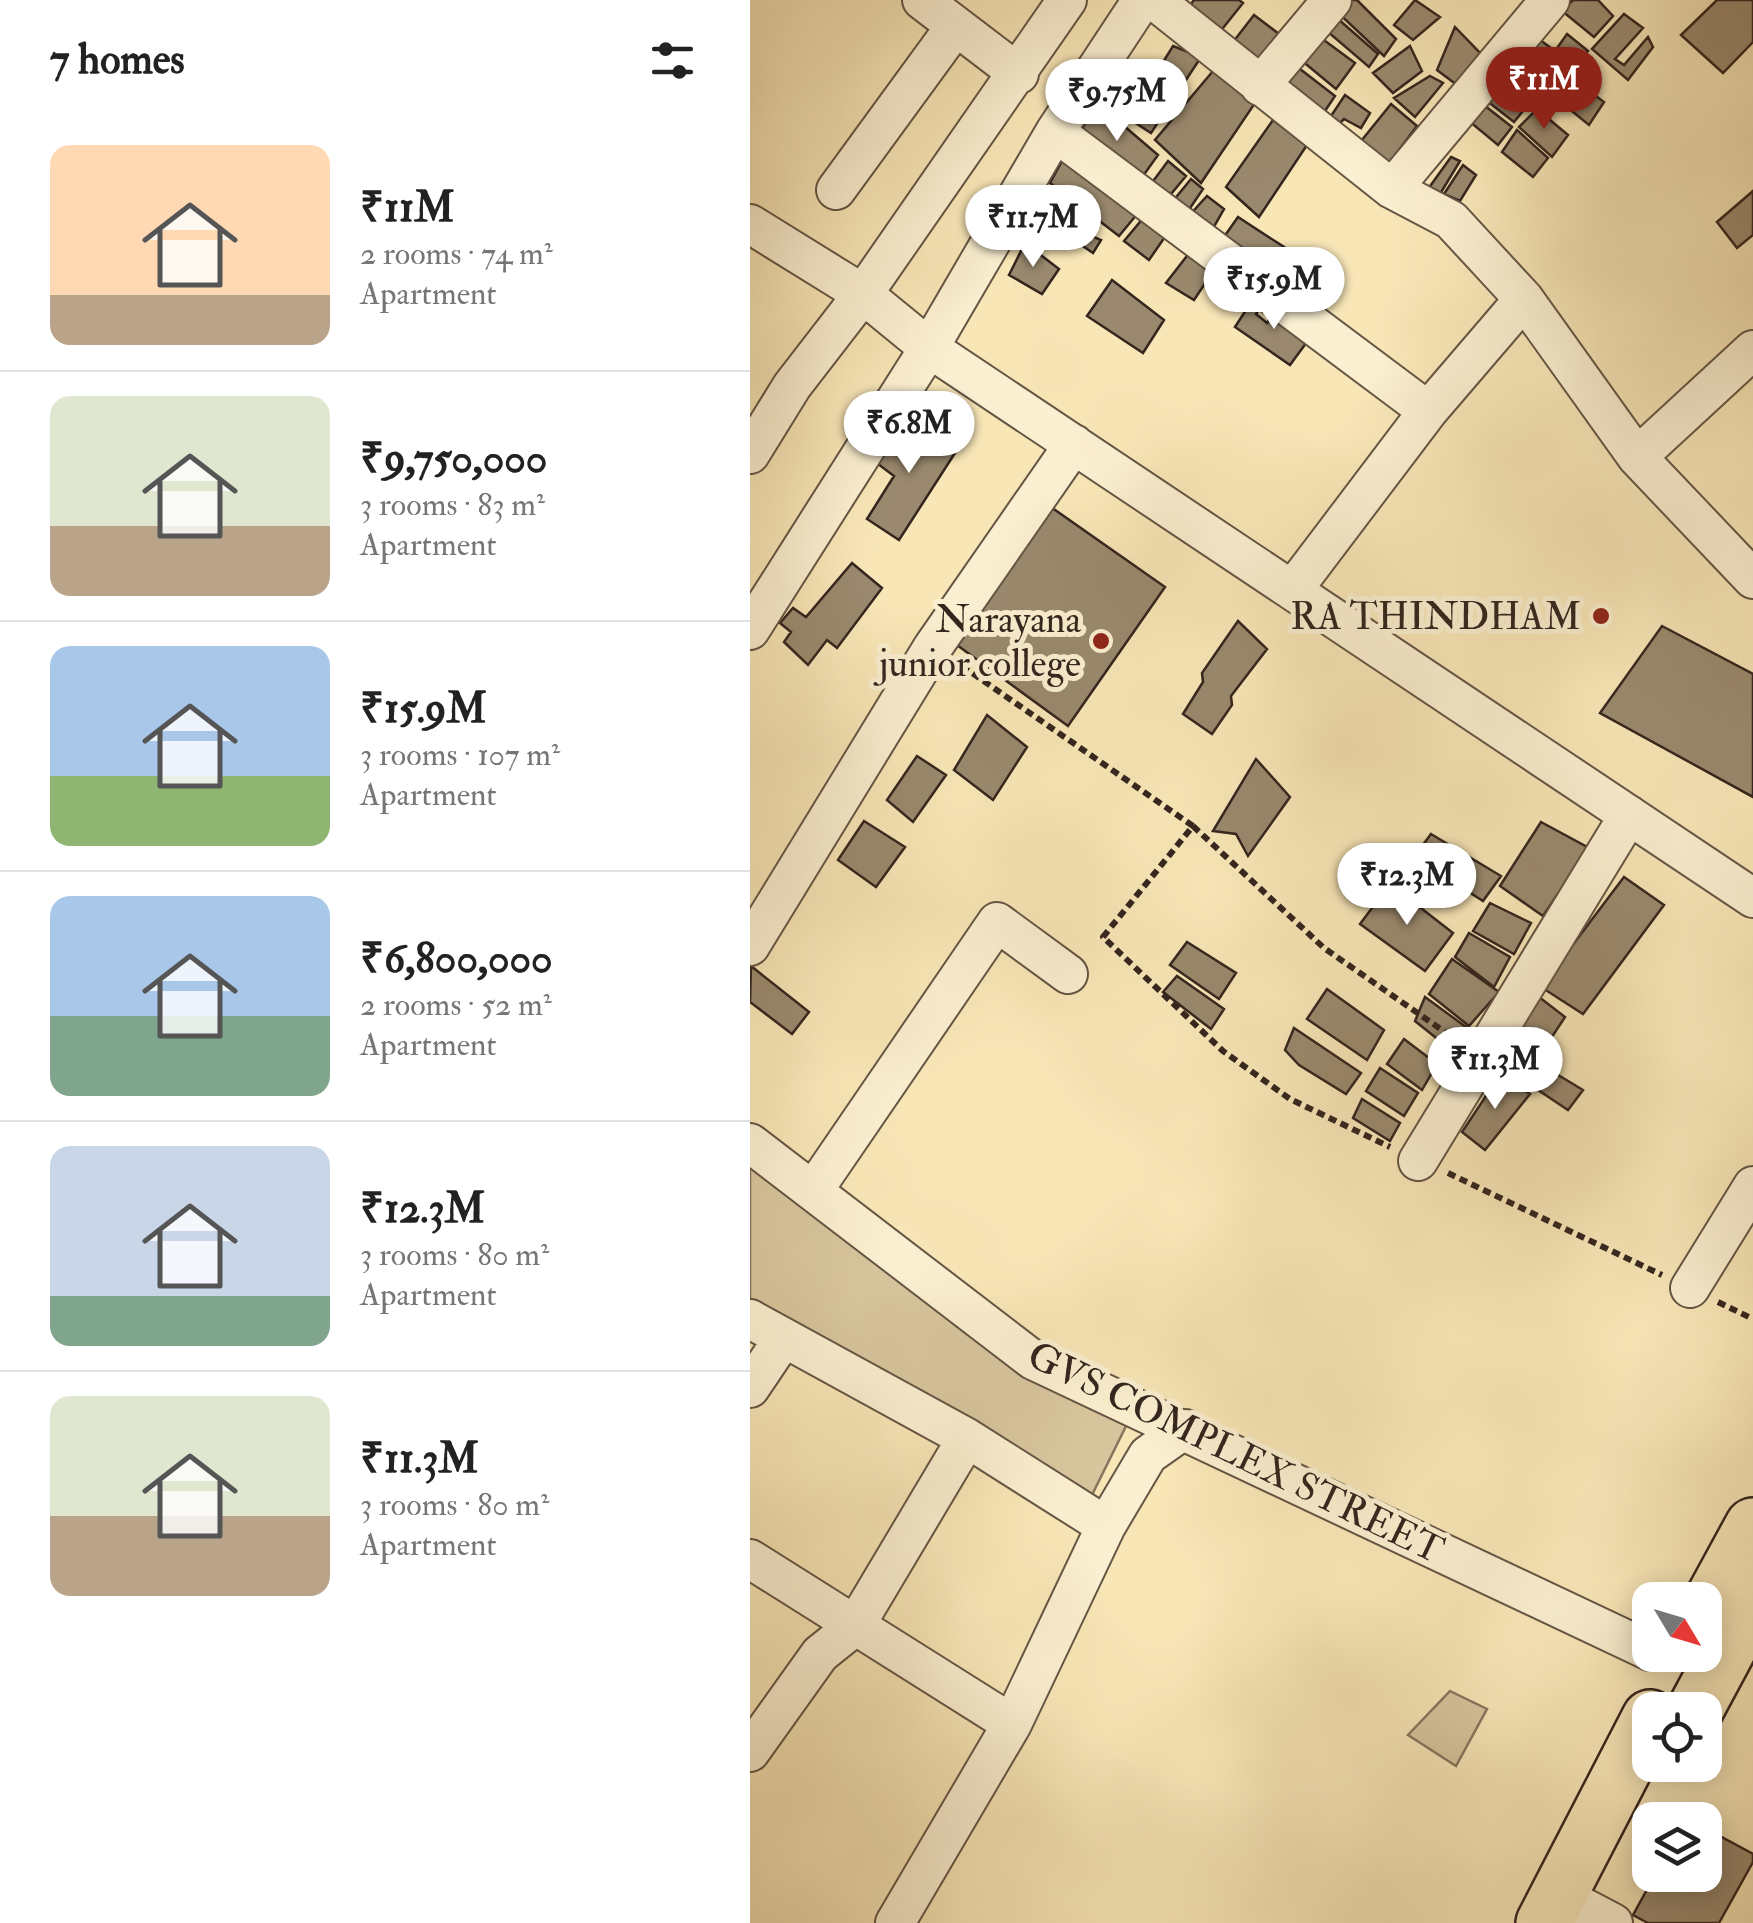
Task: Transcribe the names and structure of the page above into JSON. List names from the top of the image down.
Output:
{
  "streets": {
    "street": ["GVS COMPLEX STREET"]
  },
  "places": ["RA THINDHAM", "Narayana junior college"],
  "north": "bottom right",
  "page": {
    "heading": "7 homes",
    "price": [
      "₹11M",
      "₹9.75M",
      "₹11.7M",
      "₹15.9M",
      "₹6.8M",
      "₹12.3M",
      "₹11.3M"
    ],
    "list": [
      {
        "name": "₹11M",
        "note": "2 rooms · 74 m² · Apartment"
      },
      {
        "name": "₹9,750,000",
        "note": "3 rooms · 83 m² · Apartment"
      },
      {
        "name": "₹15.9M",
        "note": "3 rooms · 107 m² · Apartment"
      },
      {
        "name": "₹6,800,000",
        "note": "2 rooms · 52 m² · Apartment"
      },
      {
        "name": "₹12.3M",
        "note": "3 rooms · 80 m² · Apartment"
      },
      {
        "name": "₹11.3M",
        "note": "3 rooms · 80 m² · Apartment"
      }
    ]
  }
}
